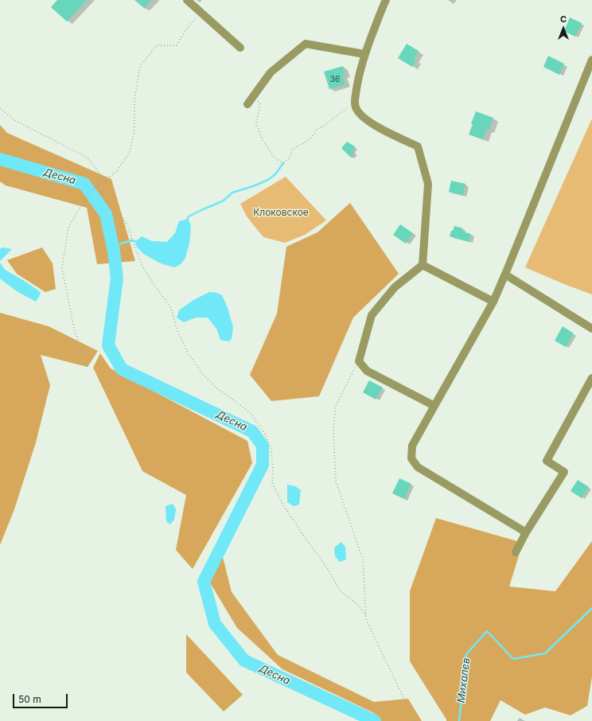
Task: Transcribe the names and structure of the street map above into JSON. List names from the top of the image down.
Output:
{
  "water": ["Десна", "Михалев"],
  "parks": ["Клоковское"],
  "house_numbers": ["36"],
  "scale_bar": "50 m",
  "north": "top"
}
